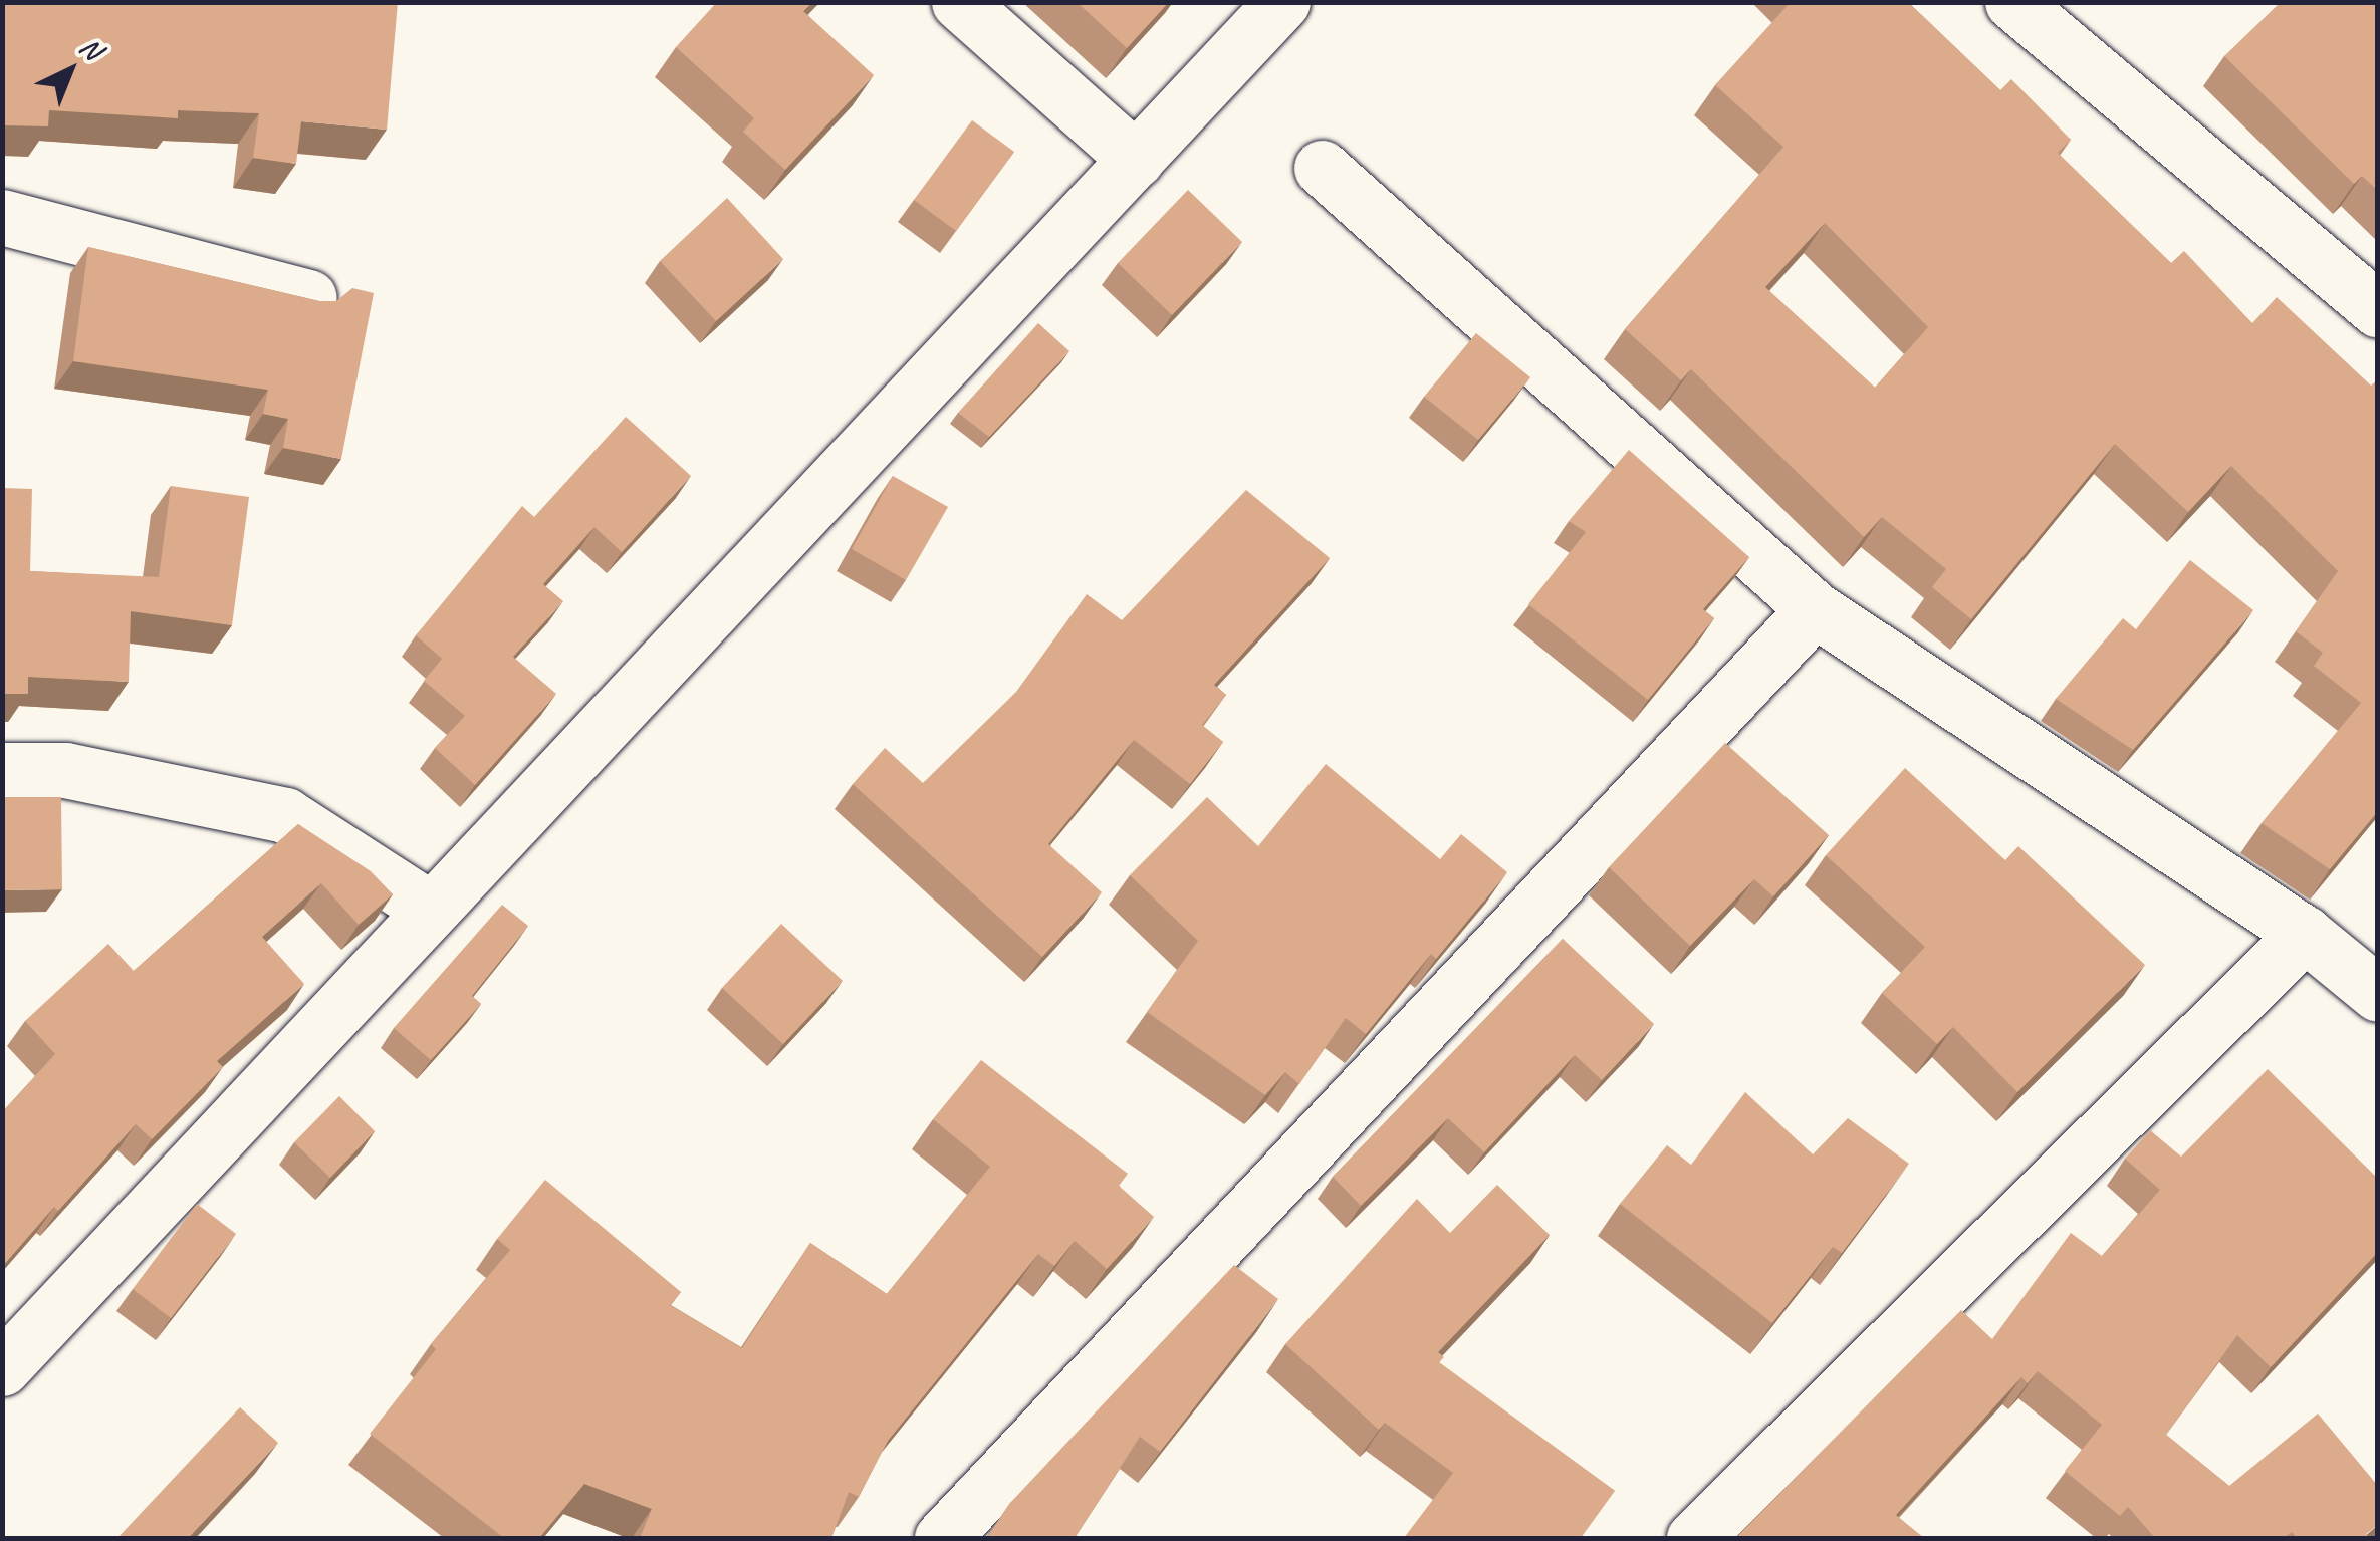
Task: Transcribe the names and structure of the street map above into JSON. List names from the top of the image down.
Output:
{
  "north": "top right"
}
